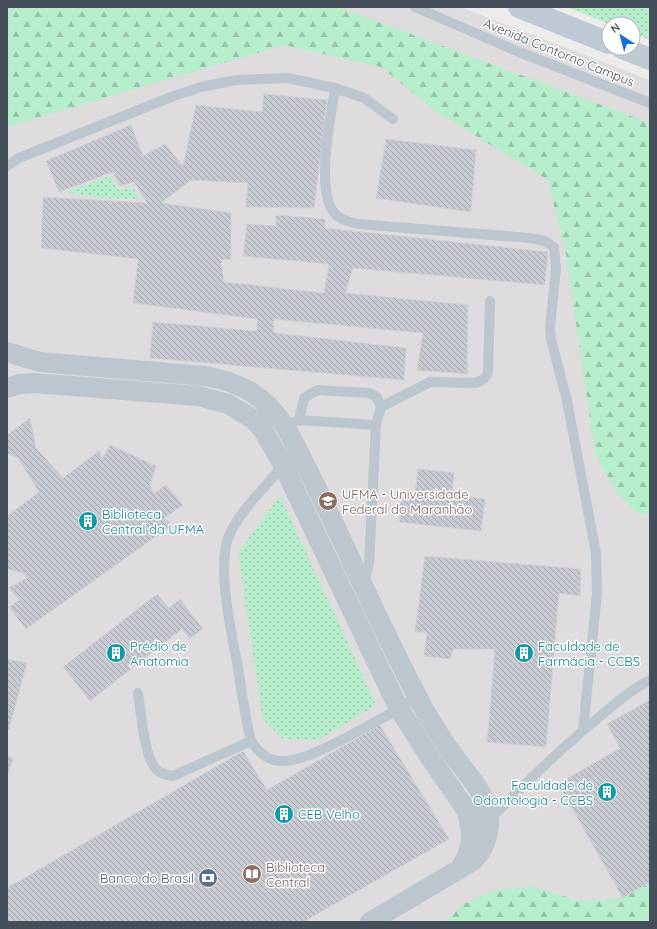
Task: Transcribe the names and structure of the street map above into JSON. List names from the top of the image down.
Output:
{
  "streets": {
    "lane": ["Avenida Contorno Campus"]
  },
  "places": {
    "school or university": ["UFMA - Universidade Federal do Maranhão"],
    "building": [
      "Biblioteca Central da UFMA",
      "Prédio de Anatomia",
      "Faculdade de Farmácia - CCBS",
      "Faculdade de Odontologia - CCBS",
      "CEB Velho"
    ],
    "library": ["Biblioteca Central"],
    "bank": ["Banco do Brasil"]
  },
  "north": "top left"
}
